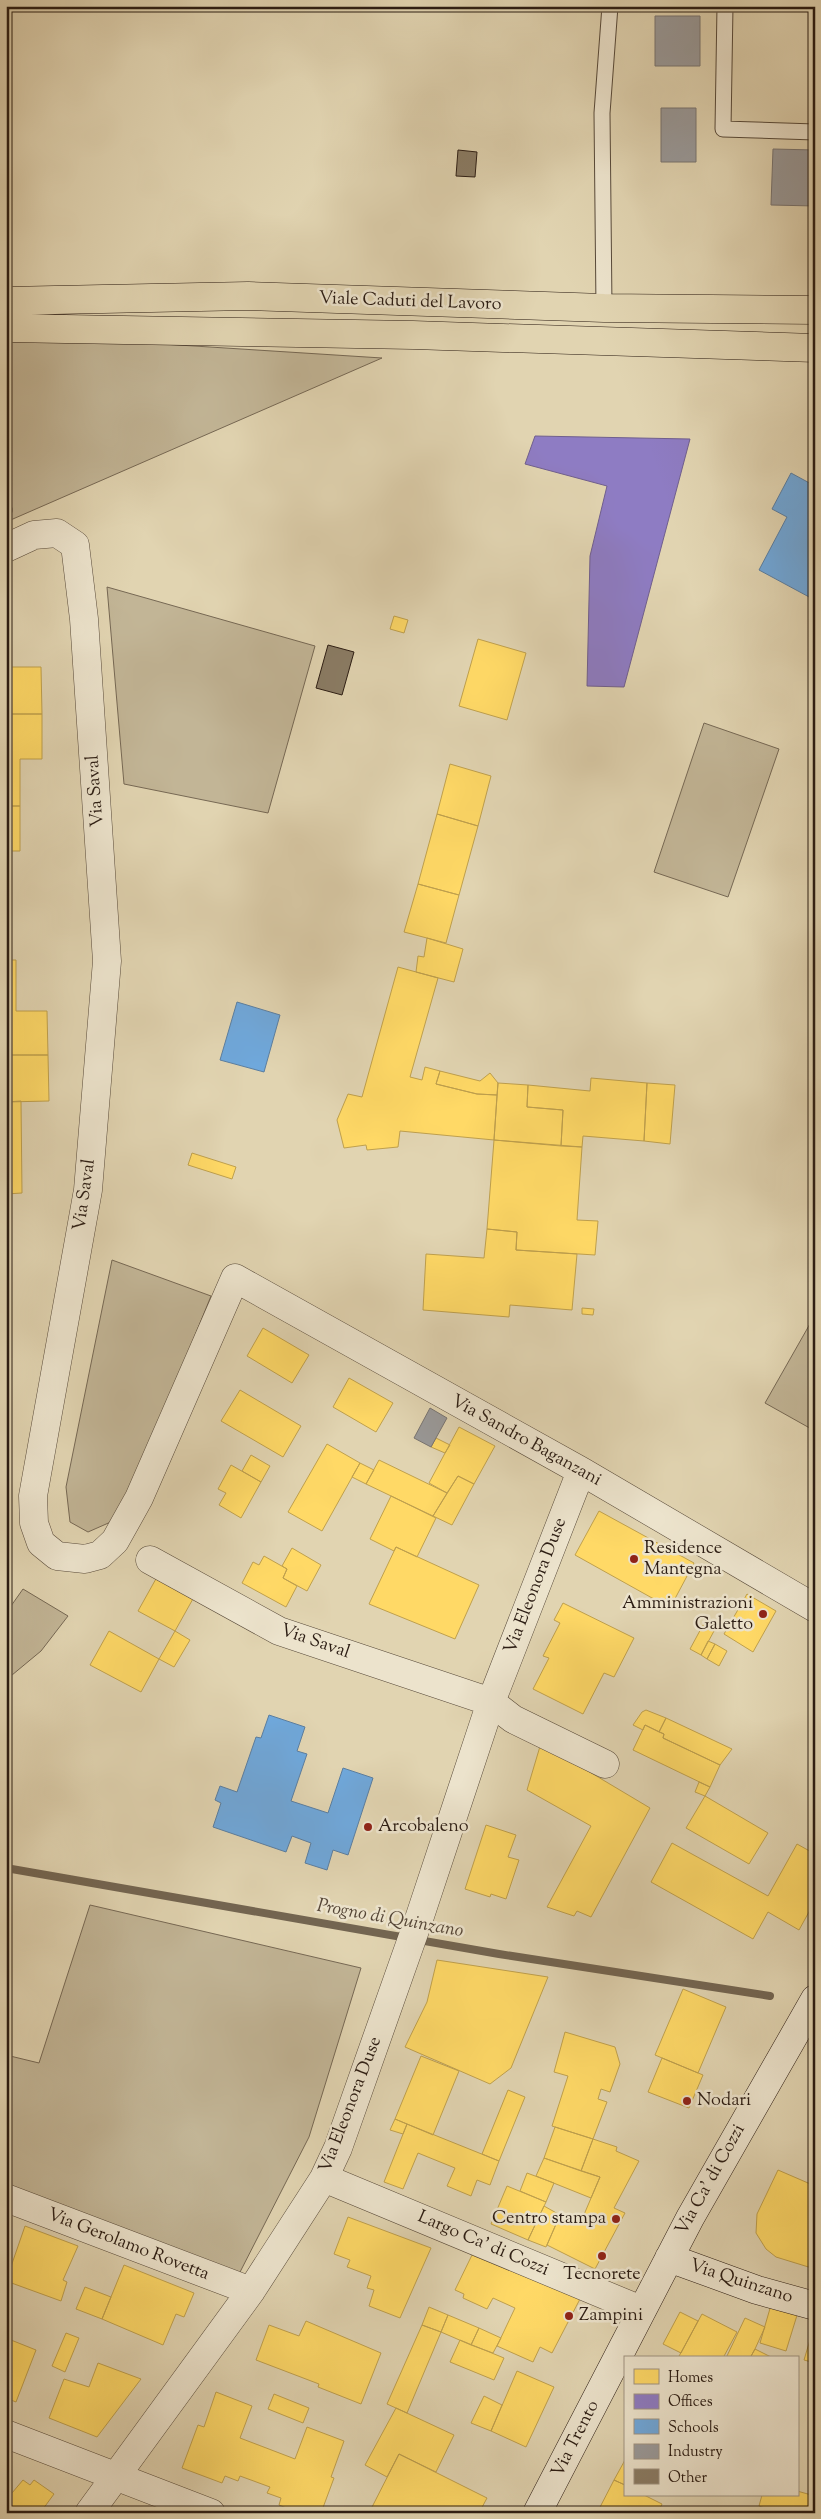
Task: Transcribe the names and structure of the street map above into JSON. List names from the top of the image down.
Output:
{
  "streets": {
    "main road": ["Viale Caduti del Lavoro"],
    "street": [
      "Via Saval",
      "Via Sandro Baganzani",
      "Via Eleonora Duse",
      "Via Ca' di Cozzi",
      "Largo Ca' di Cozzi",
      "Via Gerolamo Rovetta",
      "Via Quinzano",
      "Via Trento"
    ]
  },
  "crossings": [
    ["Via Saval", "Via Sandro Baganzani"],
    ["Via Saval", "Via Eleonora Duse"],
    ["Via Sandro Baganzani", "Via Eleonora Duse"],
    ["Via Eleonora Duse", "Largo Ca' di Cozzi"],
    ["Via Eleonora Duse", "Via Gerolamo Rovetta"],
    ["Via Ca' di Cozzi", "Via Quinzano"],
    ["Via Ca' di Cozzi", "Via Trento"],
    ["Largo Ca' di Cozzi", "Via Trento"],
    ["Via Quinzano", "Via Trento"]
  ],
  "water": ["Progno di Quinzano"],
  "places": [
    "Residence Mantegna",
    "Amministrazioni Galetto",
    "Arcobaleno",
    "Nodari",
    "Centro stampa",
    "Tecnorete",
    "Zampini"
  ],
  "legend": [
    "Homes",
    "Offices",
    "Schools",
    "Industry",
    "Other"
  ]
}
